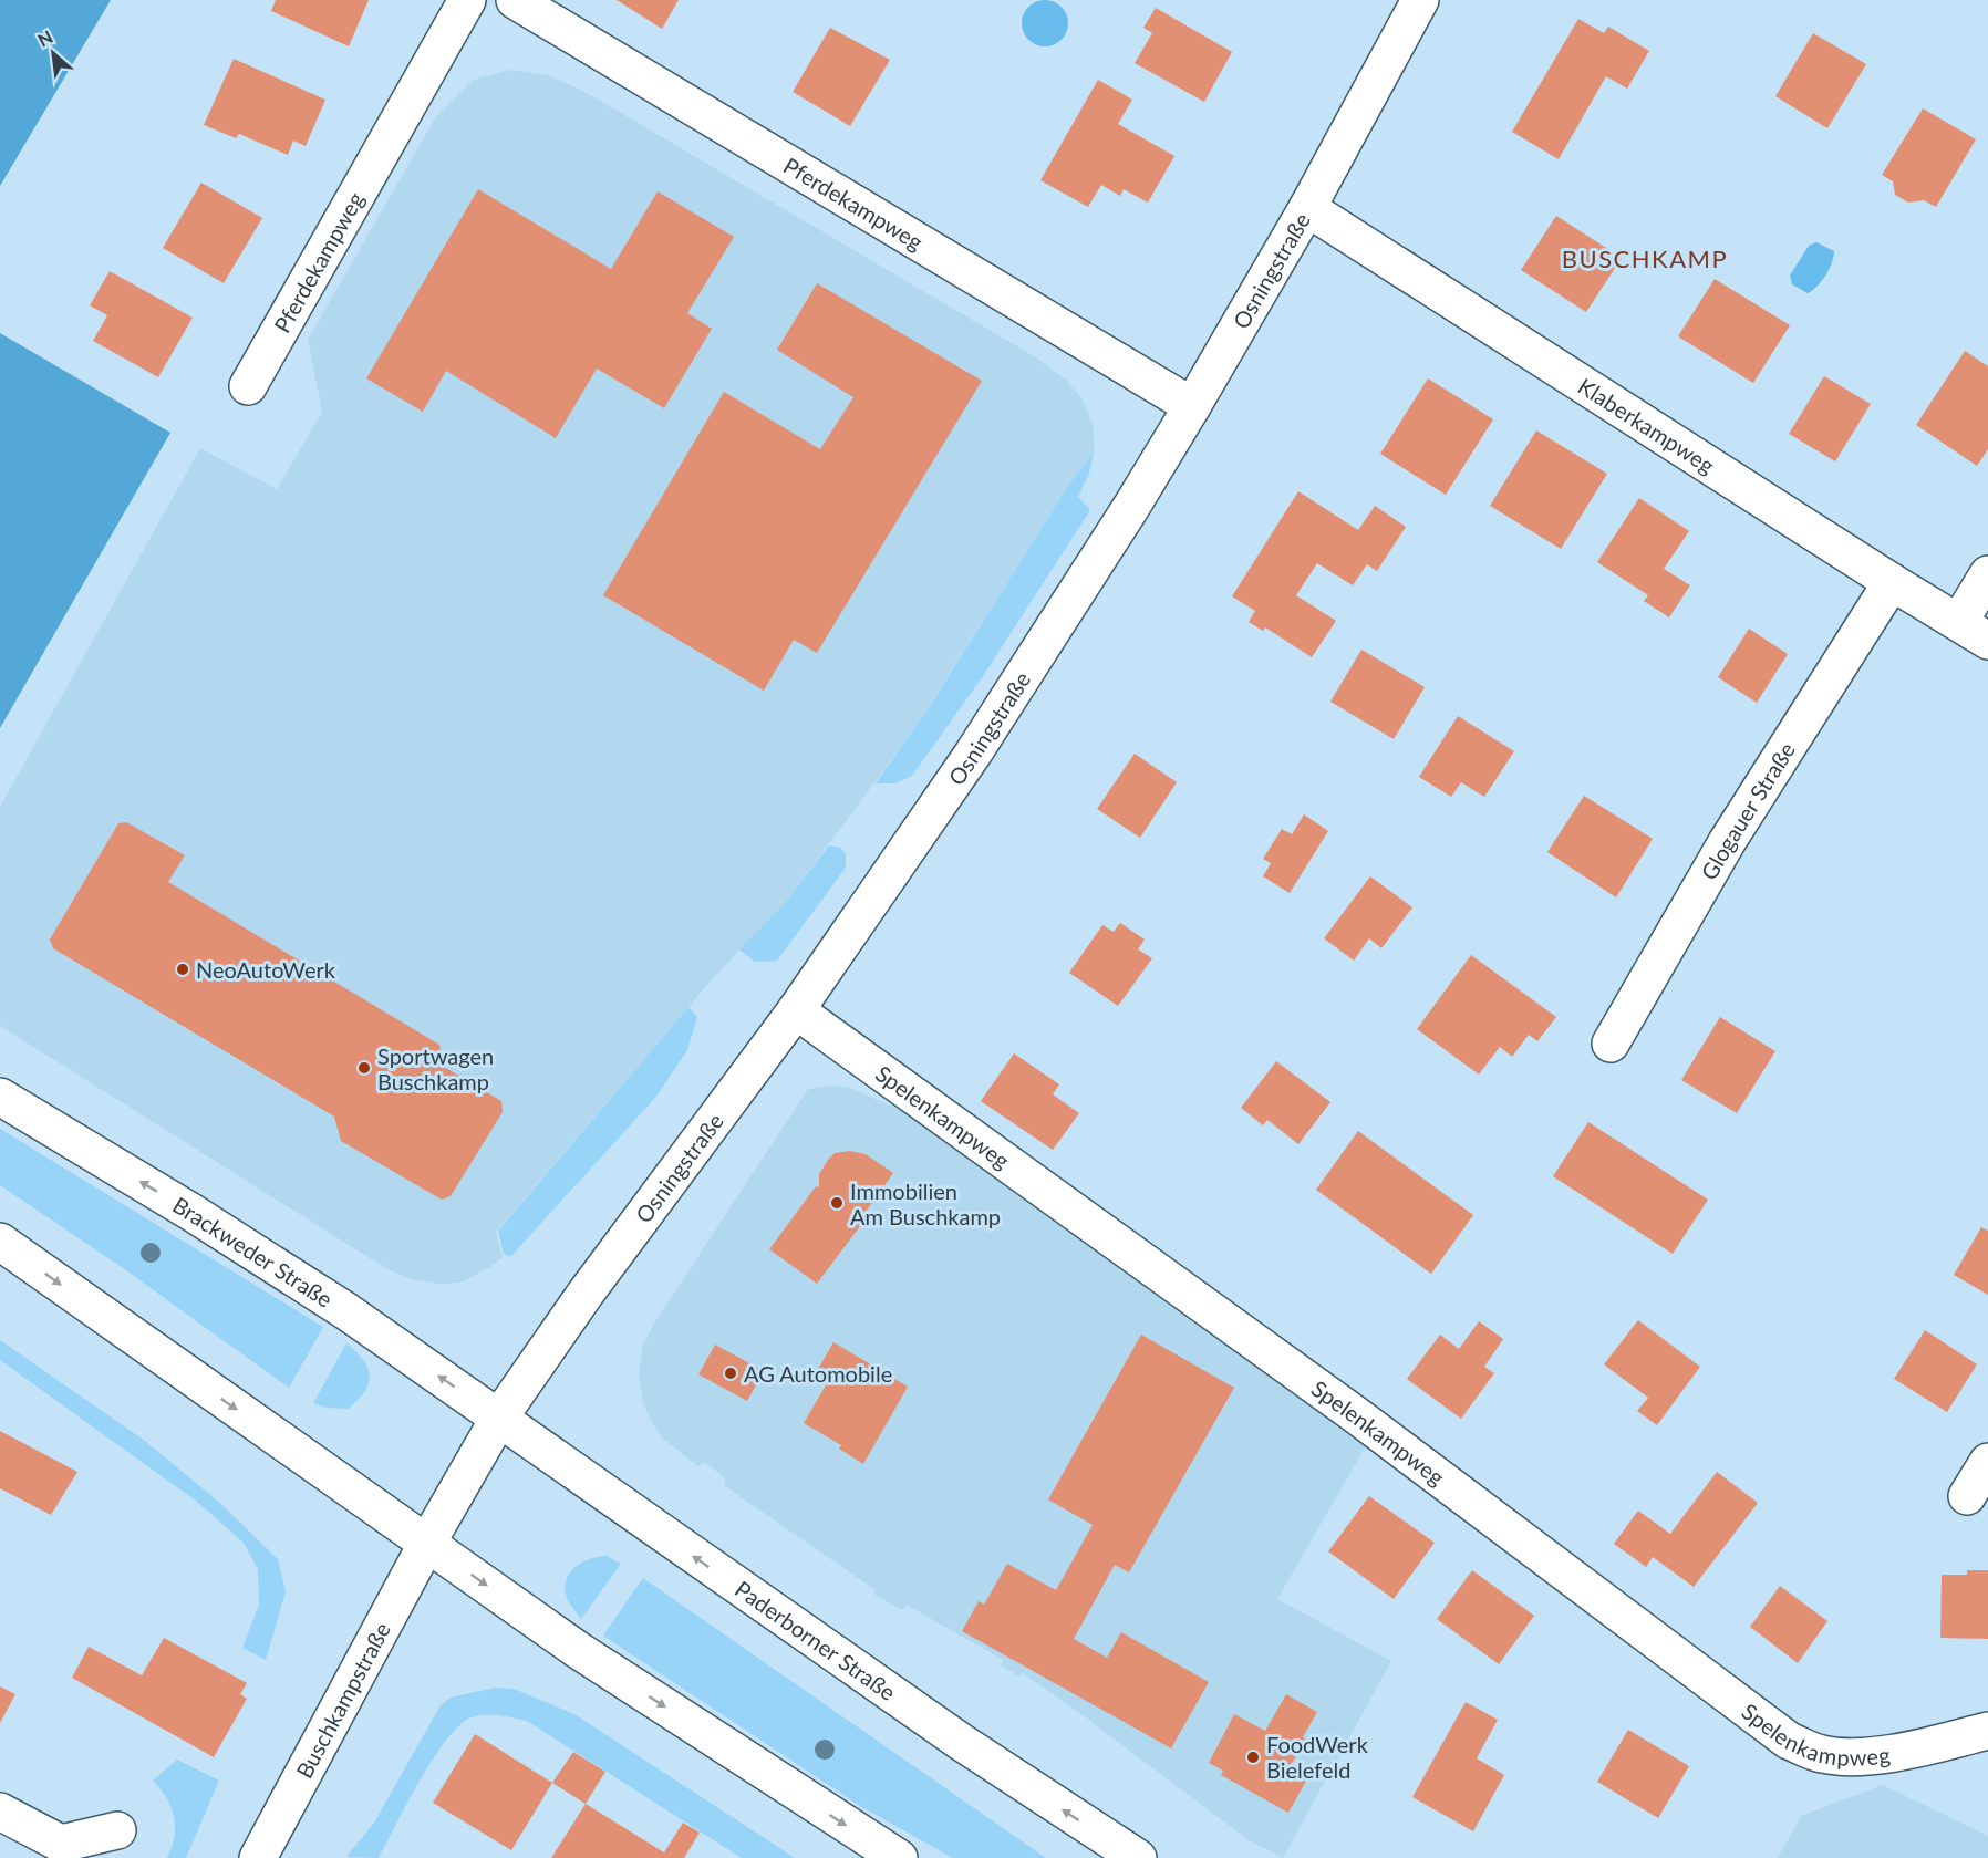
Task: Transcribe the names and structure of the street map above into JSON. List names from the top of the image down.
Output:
{
  "streets": {
    "main road": [
      "Pferdekampweg",
      "Osningstraße",
      "Klaberkampweg",
      "Glogauer Straße",
      "Spelenkampweg",
      "Brackweder Straße",
      "Paderborner Straße",
      "Buschkampstraße"
    ]
  },
  "crossings": [
    ["Pferdekampweg", "Osningstraße"],
    ["Osningstraße", "Klaberkampweg"],
    ["Osningstraße", "Spelenkampweg"],
    ["Osningstraße", "Brackweder Straße"],
    ["Osningstraße", "Paderborner Straße"],
    ["Osningstraße", "Buschkampstraße"],
    ["Klaberkampweg", "Glogauer Straße"],
    ["Brackweder Straße", "Paderborner Straße"]
  ],
  "districts": ["BUSCHKAMP"],
  "places": [
    "NeoAutoWerk",
    "Sportwagen Buschkamp",
    "Immobilien Am Buschkamp",
    "AG Automobile",
    "FoodWerk Bielefeld"
  ],
  "north": "top left"
}
